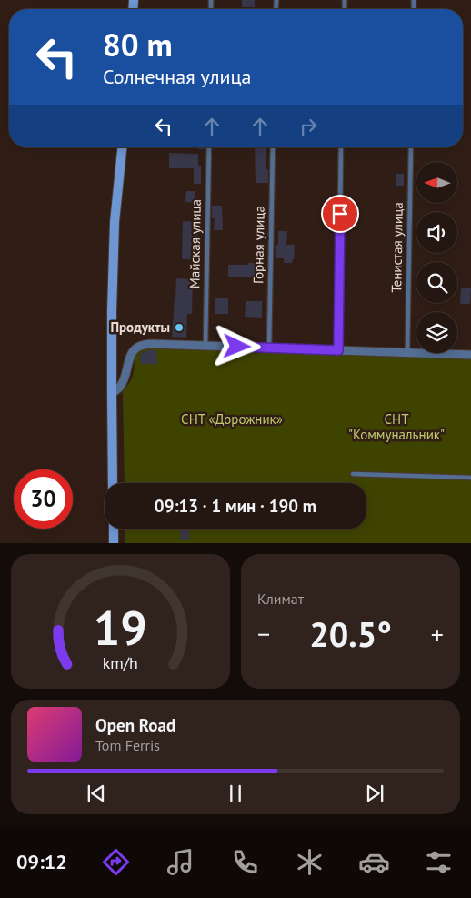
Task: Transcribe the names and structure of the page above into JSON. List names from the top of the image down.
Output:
{
  "streets": {
    "lane": ["Майская улица", "Горная улица", "Тенистая улица"]
  },
  "parks": ["СНТ «Дорожник»", "СНТ \"Коммунальник\""],
  "places": ["Продукты"],
  "north": "left",
  "page": {
    "turn": ["80 m", "Солнечная улица"],
    "limit": "30",
    "trip": "09:13 · 1 мин · 190 m",
    "tile": "Климат",
    "heat": ["−", "20.5°", "+"],
    "song": ["Open Road", "Tom Ferris"],
    "tabs": "09:12",
    "gauge": ["19", "km/h"]
  }
}
